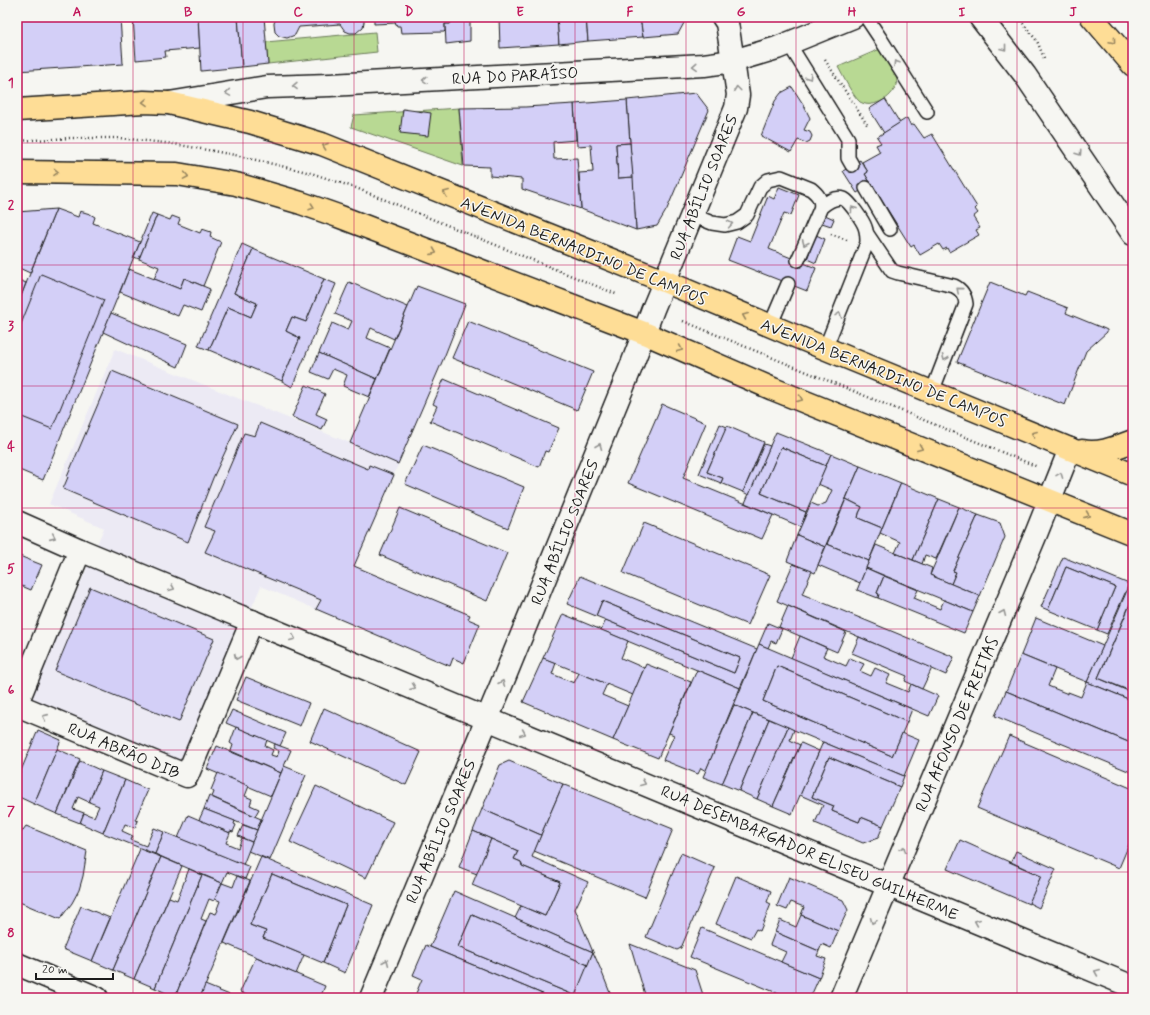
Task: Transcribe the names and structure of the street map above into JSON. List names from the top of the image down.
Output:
{
  "streets": {
    "main road": ["AVENIDA BERNARDINO DE CAMPOS"],
    "street": [
      "RUA DO PARAÍSO",
      "RUA ABÍLIO SOARES",
      "RUA AFONSO DE FREITAS",
      "RUA ABRÃO DIB",
      "RUA DESEMBARGADOR ELISEU GUILHERME"
    ]
  },
  "crossings": [
    ["RUA DO PARAÍSO", "RUA ABÍLIO SOARES"],
    ["RUA DO PARAÍSO", "AVENIDA BERNARDINO DE CAMPOS"],
    ["RUA ABÍLIO SOARES", "AVENIDA BERNARDINO DE CAMPOS"],
    ["RUA ABÍLIO SOARES", "RUA DESEMBARGADOR ELISEU GUILHERME"],
    ["AVENIDA BERNARDINO DE CAMPOS", "RUA AFONSO DE FREITAS"],
    ["RUA AFONSO DE FREITAS", "RUA DESEMBARGADOR ELISEU GUILHERME"],
    ["RUA ABRÃO DIB", "RUA DESEMBARGADOR ELISEU GUILHERME"]
  ],
  "one_way": ["RUA DO PARAÍSO", "RUA ABÍLIO SOARES"],
  "scale_bar": "20 m",
  "grid": {
    "columns": [
      "A",
      "B",
      "C",
      "D",
      "E",
      "F",
      "G",
      "H",
      "I",
      "J"
    ],
    "rows": [
      "1",
      "2",
      "3",
      "4",
      "5",
      "6",
      "7",
      "8"
    ]
  }
}
